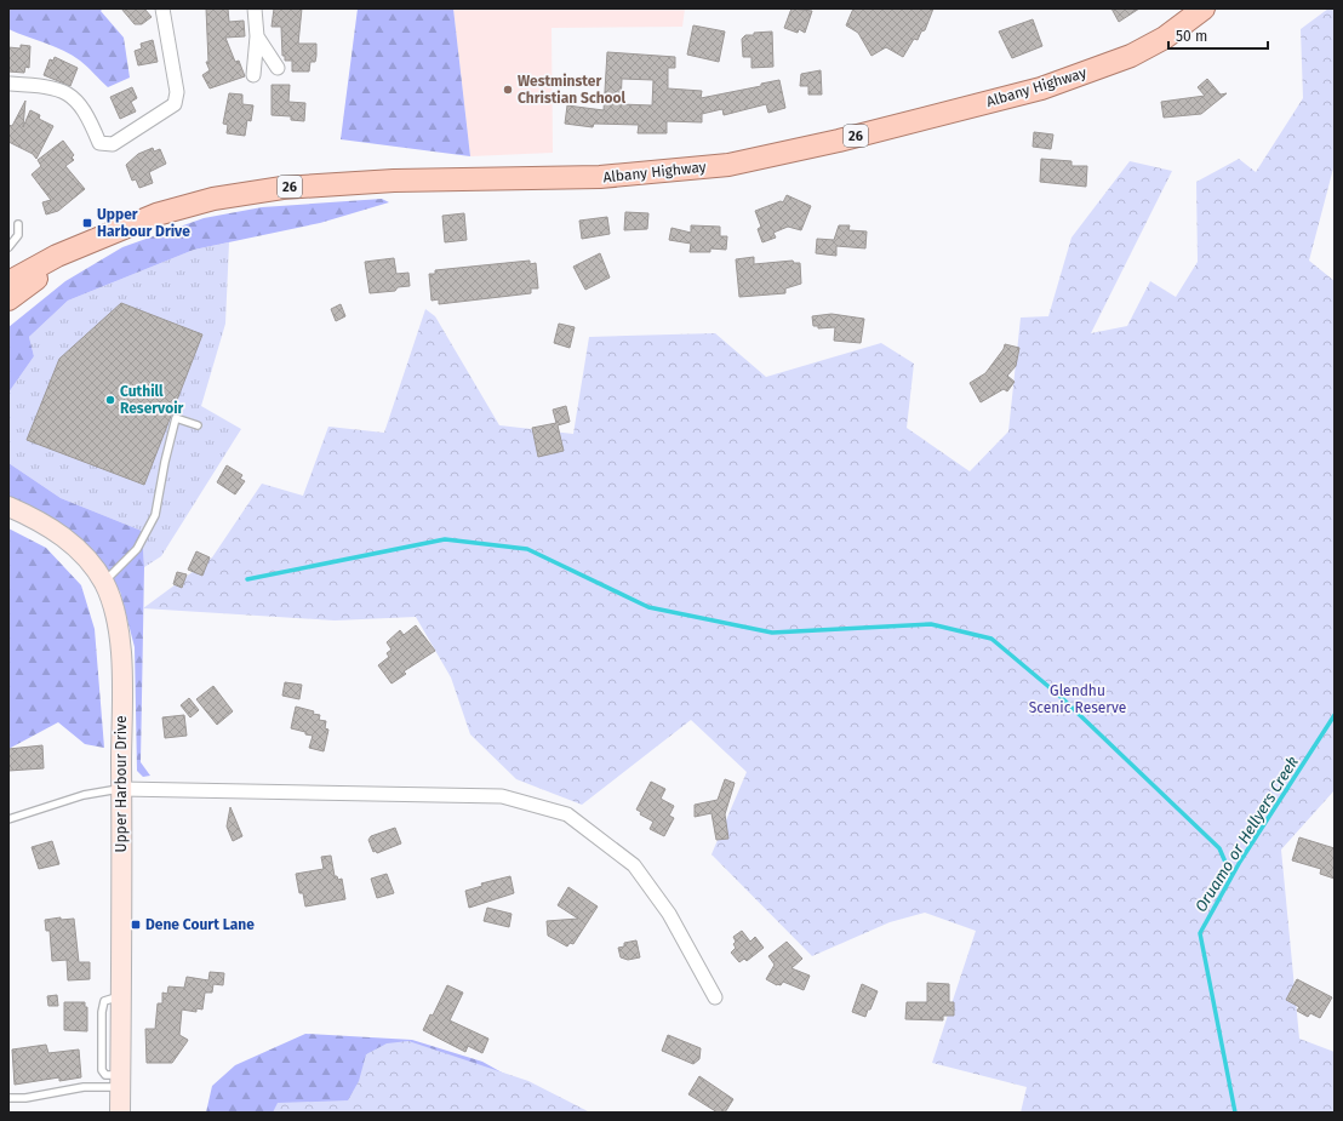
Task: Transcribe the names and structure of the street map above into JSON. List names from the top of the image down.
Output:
{
  "streets": {
    "main road": ["Albany Highway", "26", "Upper Harbour Drive"]
  },
  "water": ["Oruamo or Hellyers Creek"],
  "parks": ["Glendhu Scenic Reserve"],
  "places": {
    "other": ["Westminster Christian School", "Cuthill Reservoir"],
    "transit": ["Upper Harbour Drive", "Dene Court Lane"]
  },
  "scale_bar": "50 m"
}
